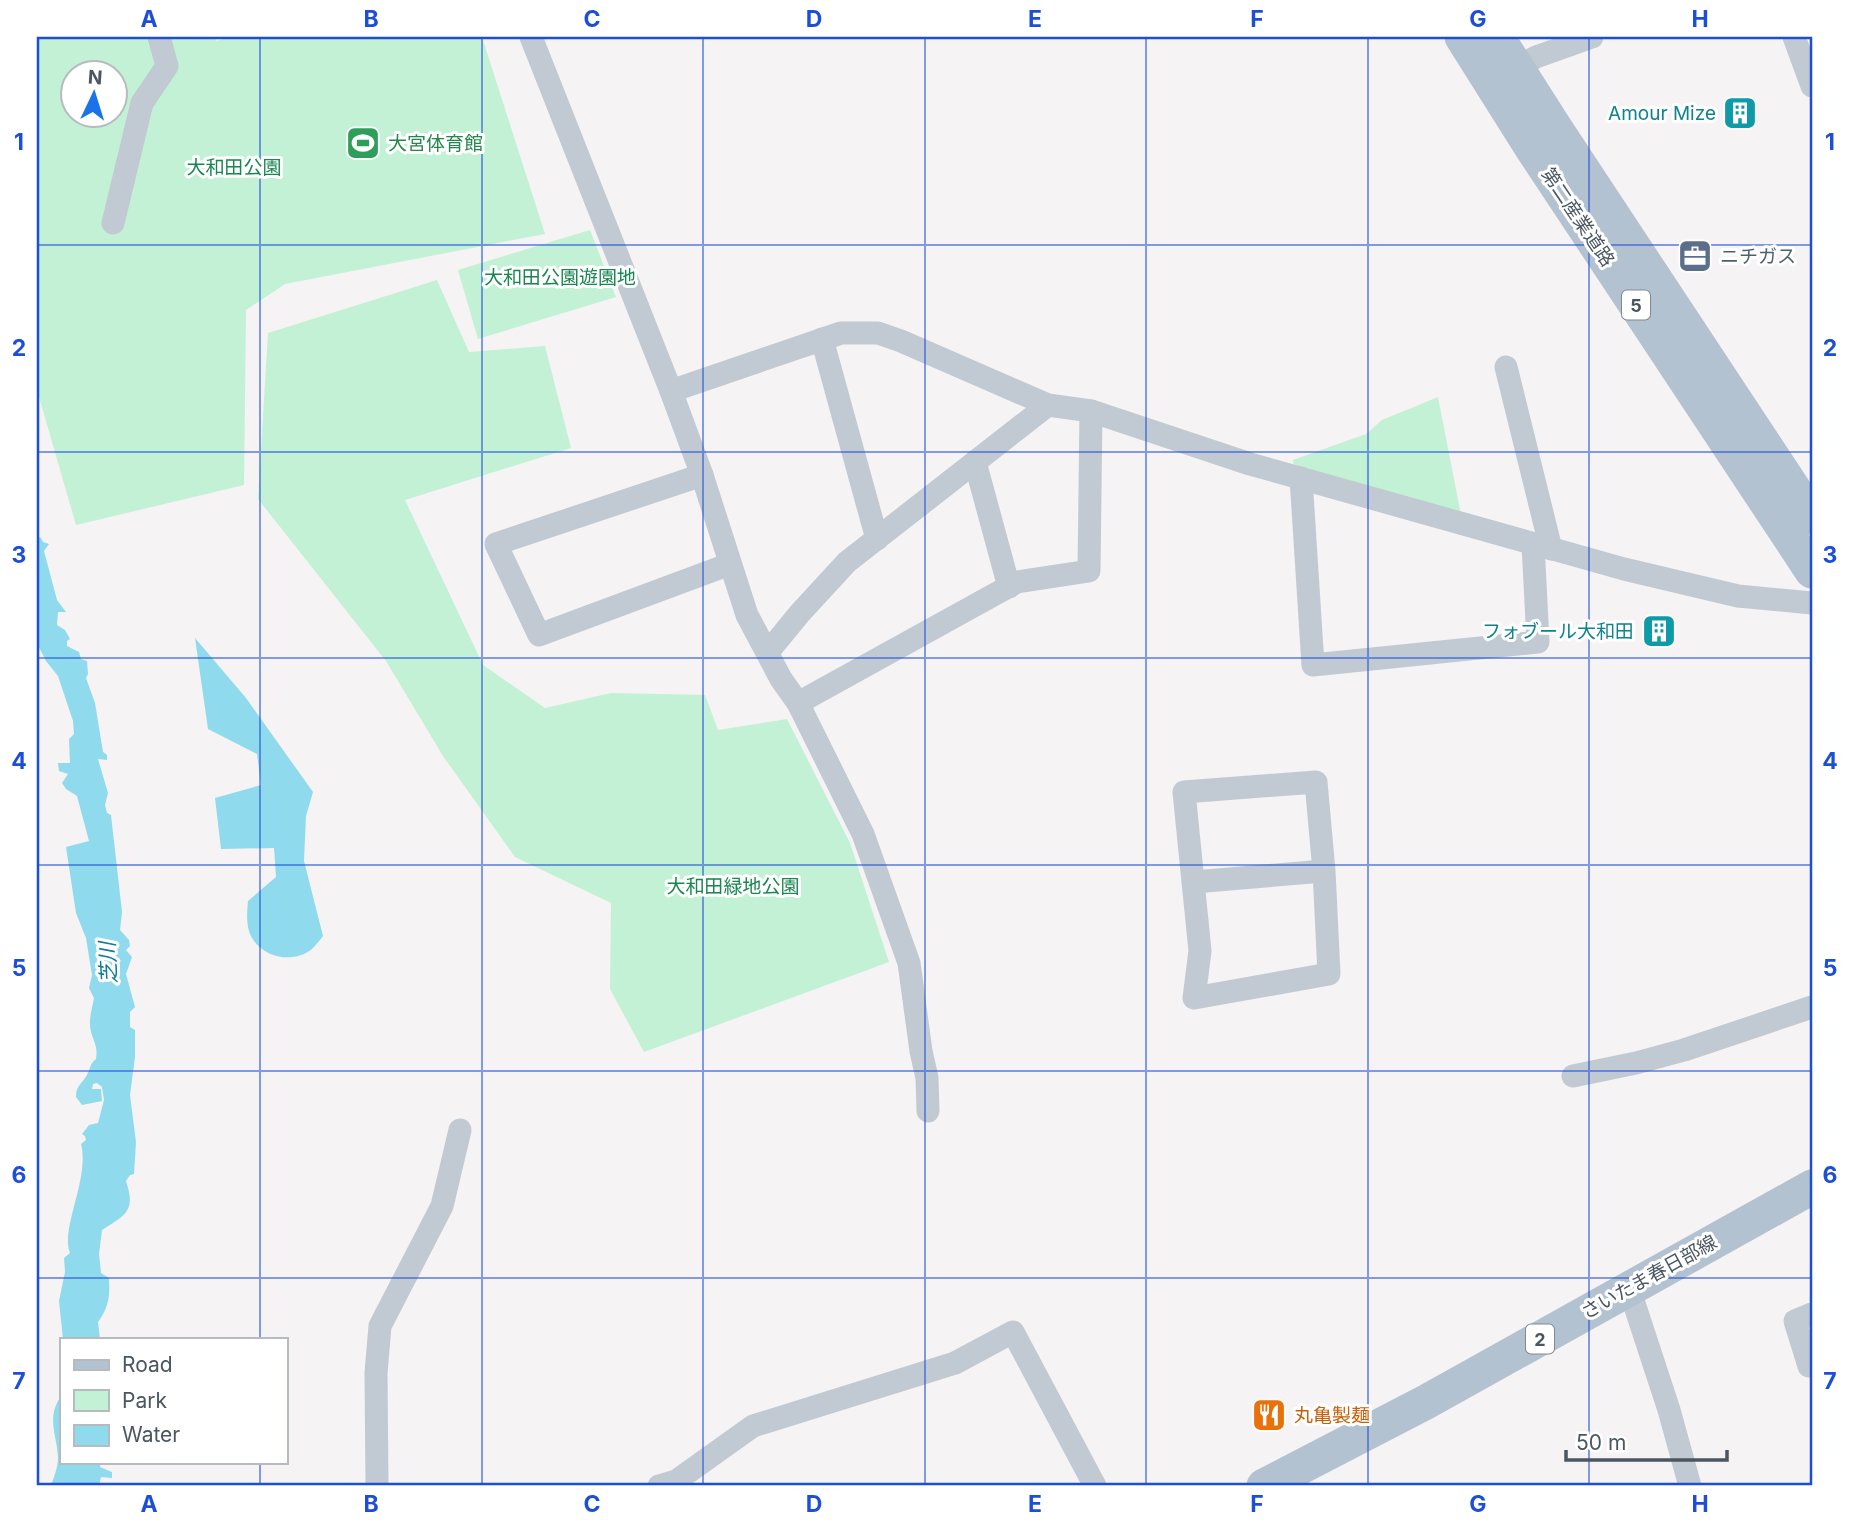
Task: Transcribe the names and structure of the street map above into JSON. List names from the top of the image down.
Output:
{
  "streets": {
    "main road": [
      "第二産業道路",
      "5",
      "さいたま春日部線",
      "2"
    ]
  },
  "water": ["芝川"],
  "parks": ["大和田公園", "大和田公園遊園地", "大和田緑地公園"],
  "places": {
    "building": ["Amour Mize", "フォブール大和田"],
    "sports": ["大宮体育館"],
    "office": ["ニチガス"],
    "restaurant": ["丸亀製麺"]
  },
  "legend": ["Road", "Park", "Water"],
  "scale_bar": "50 m",
  "north": "top",
  "grid": {
    "columns": [
      "A",
      "B",
      "C",
      "D",
      "E",
      "F",
      "G",
      "H"
    ],
    "rows": [
      "1",
      "2",
      "3",
      "4",
      "5",
      "6",
      "7"
    ]
  }
}
